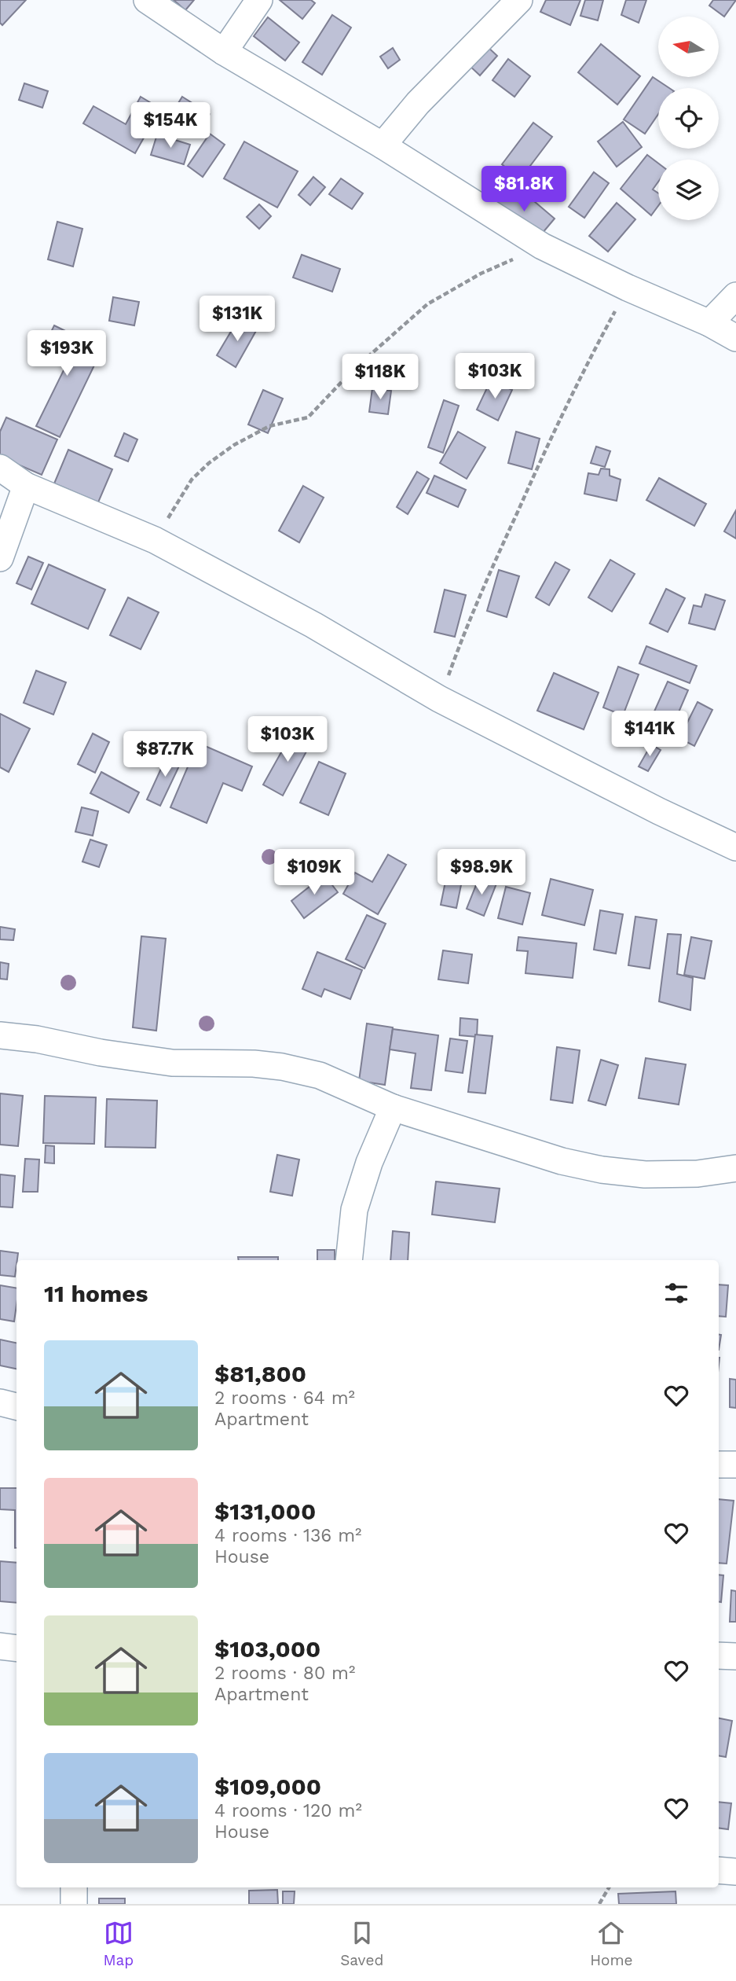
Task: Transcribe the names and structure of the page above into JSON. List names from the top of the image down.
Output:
{
  "north": "left",
  "page": {
    "price": [
      "$154K",
      "$81.8K",
      "$131K",
      "$193K",
      "$103K",
      "$118K",
      "$141K",
      "$103K",
      "$87.7K",
      "$109K",
      "$98.9K"
    ],
    "heading": "11 homes",
    "list": [
      {
        "name": "$81,800",
        "note": "2 rooms · 64 m² · Apartment"
      },
      {
        "name": "$131,000",
        "note": "4 rooms · 136 m² · House"
      },
      {
        "name": "$103,000",
        "note": "2 rooms · 80 m² · Apartment"
      },
      {
        "name": "$109,000",
        "note": "4 rooms · 120 m² · House"
      }
    ],
    "tabs": ["Map", "Saved", "Home"]
  }
}
